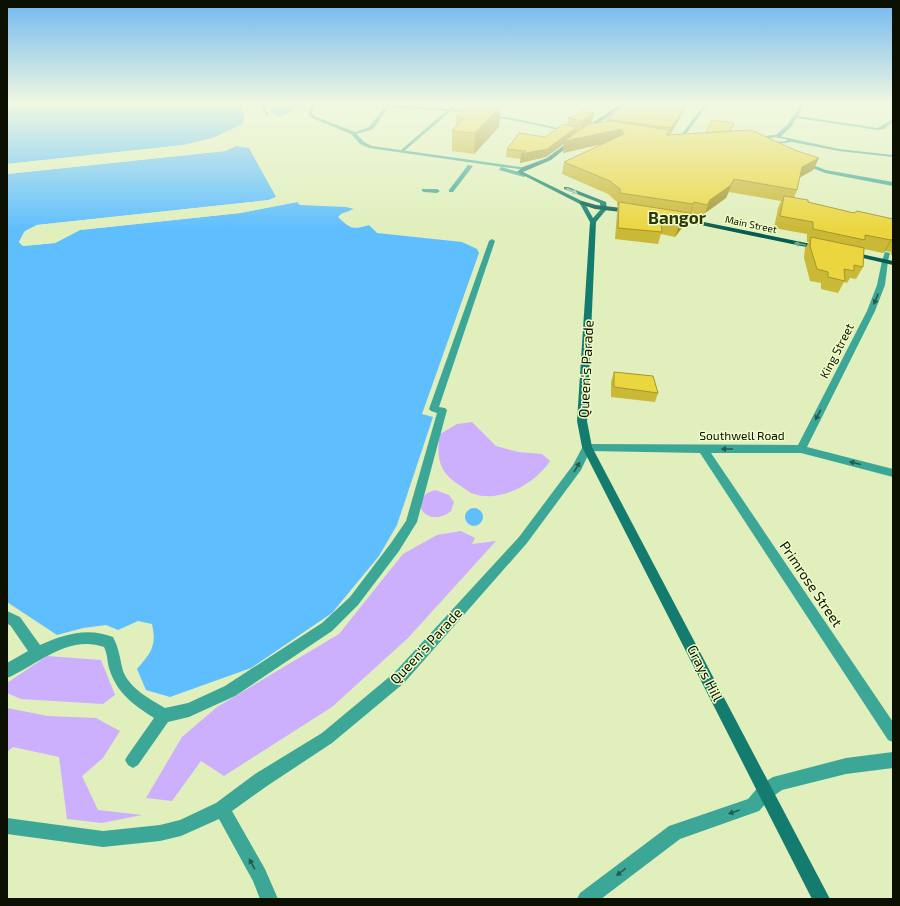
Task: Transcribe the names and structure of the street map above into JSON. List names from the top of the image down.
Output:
{
  "streets": {
    "main road": ["Main Street", "Queen's Parade", "Grays Hill"],
    "street": ["King Street", "Southwell Road", "Primrose Street"]
  },
  "crossings": [
    ["King Street", "Southwell Road"],
    ["Queen's Parade", "Southwell Road"],
    ["Queen's Parade", "Grays Hill"],
    ["Southwell Road", "Primrose Street"],
    ["Southwell Road", "Grays Hill"]
  ],
  "one_way": [
    "Main Street",
    "King Street",
    "Queen's Parade",
    "Southwell Road"
  ],
  "districts": ["Bangor"]
}
